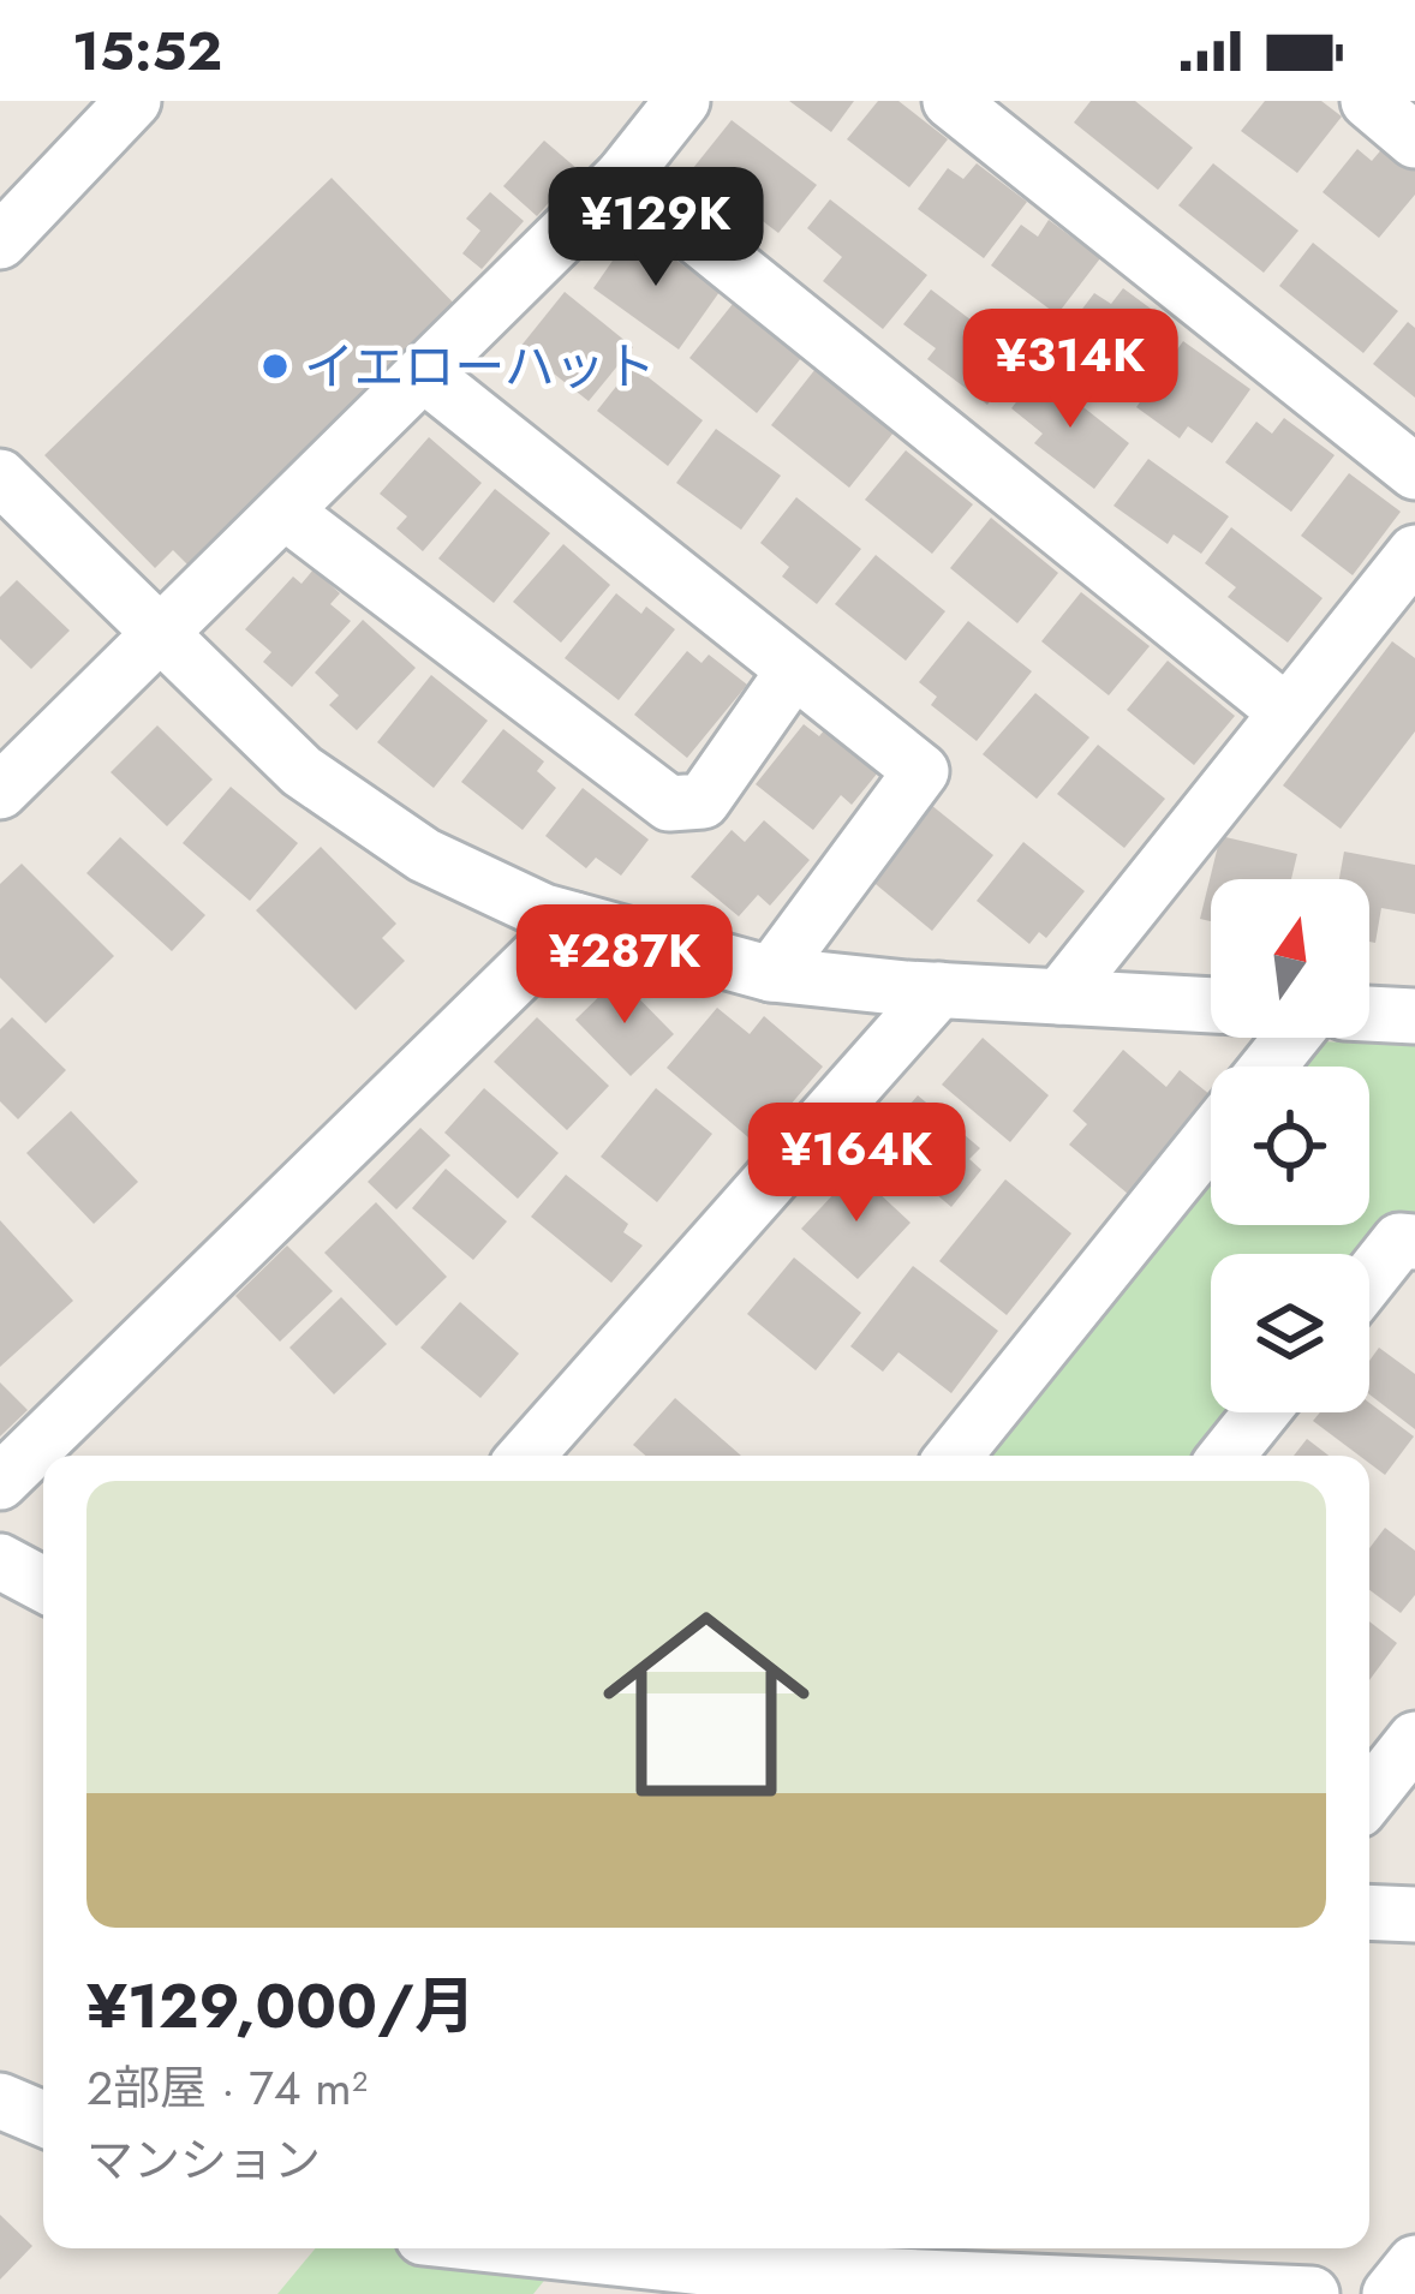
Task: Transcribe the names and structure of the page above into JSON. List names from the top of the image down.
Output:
{
  "places": ["イエローハット"],
  "north": "top",
  "page": {
    "status": "15:52",
    "price": [
      "¥129K",
      "¥314K",
      "¥287K",
      "¥164K"
    ],
    "list": [
      {
        "name": "¥129,000/月",
        "note": "2部屋 · 74 m² · マンション"
      }
    ]
  }
}
